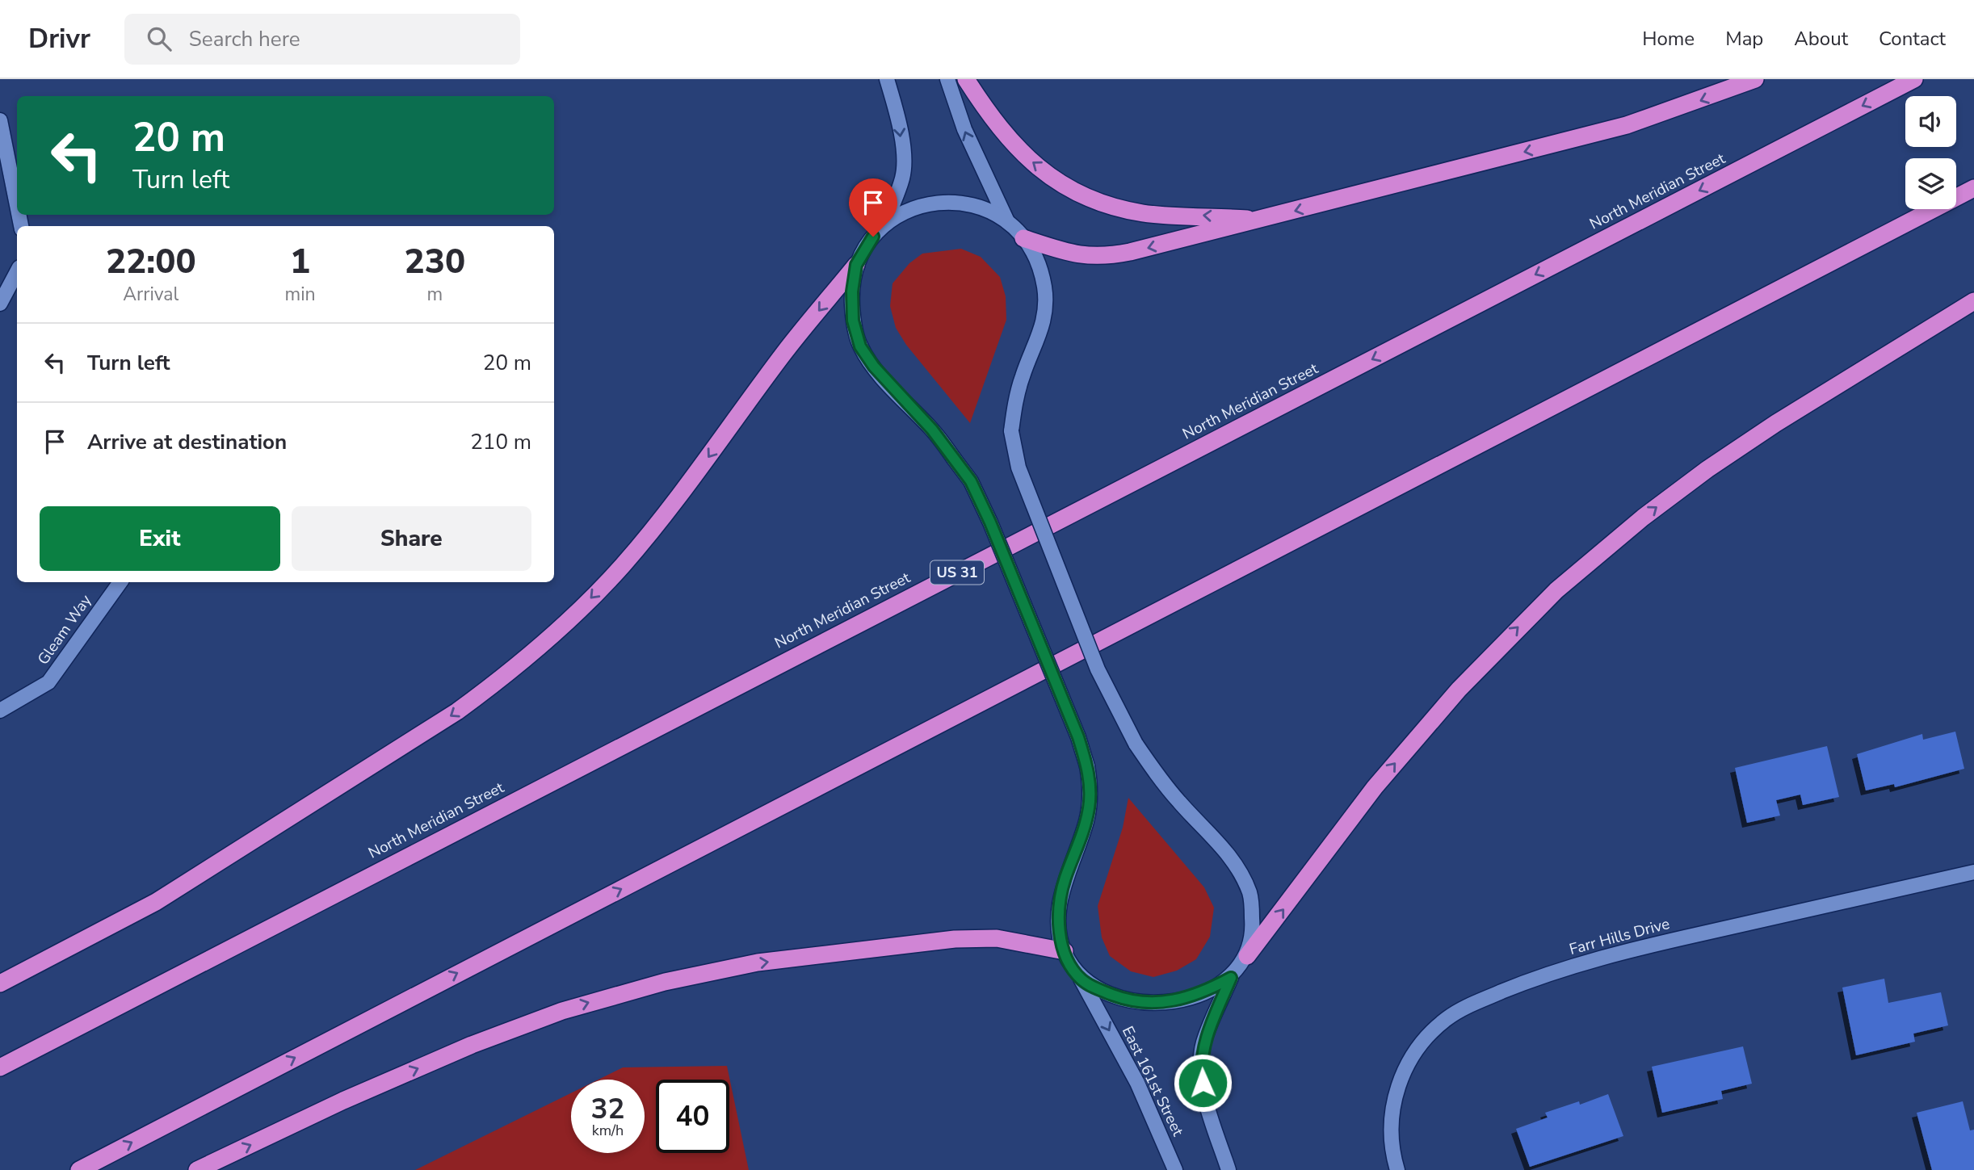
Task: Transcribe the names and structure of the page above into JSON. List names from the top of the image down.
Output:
{
  "streets": {
    "highway": ["North Meridian Street", "US 31"],
    "street": ["Gleam Way", "Farr Hills Drive", "East 161st Street"]
  },
  "page": {
    "header": "Drivr",
    "search": "Search here",
    "nav": [
      "Home",
      "Map",
      "About",
      "Contact"
    ],
    "turn": ["20 m", "Turn left"],
    "eta": [
      "22:00",
      "Arrival",
      "1",
      "min",
      "230",
      "m"
    ],
    "list": [
      {
        "name": "Turn left",
        "value": "20 m"
      },
      {
        "name": "Arrive at destination",
        "value": "210 m"
      }
    ],
    "buttons": ["Exit", "Share"],
    "speed": "32 km/h",
    "limit": "40"
  }
}
